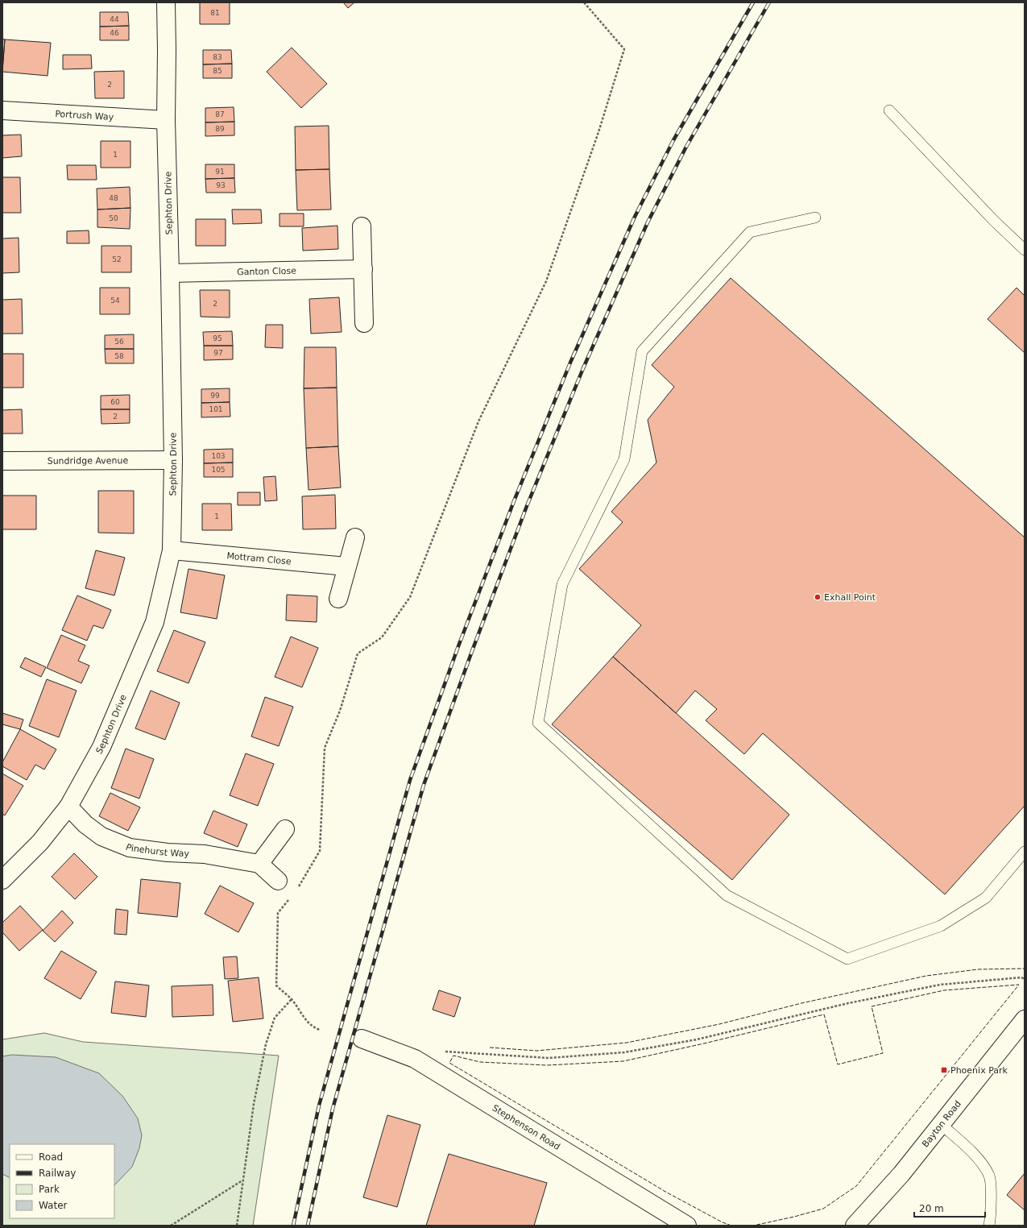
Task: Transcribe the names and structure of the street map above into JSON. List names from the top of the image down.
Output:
{
  "streets": {
    "street": [
      "Portrush Way",
      "Sephton Drive",
      "Ganton Close",
      "Sundridge Avenue",
      "Mottram Close",
      "Pinehurst Way",
      "Bayton Road",
      "Stephenson Road"
    ]
  },
  "crossings": [
    ["Portrush Way", "Sephton Drive"],
    ["Sephton Drive", "Ganton Close"],
    ["Sephton Drive", "Sundridge Avenue"],
    ["Sephton Drive", "Mottram Close"],
    ["Sephton Drive", "Pinehurst Way"]
  ],
  "places": {
    "other": ["Exhall Point"],
    "transit": ["Phoenix Park"]
  },
  "house_numbers": [
    "81",
    "44",
    "46",
    "83",
    "85",
    "2",
    "87",
    "89",
    "1",
    "91",
    "93",
    "48",
    "50",
    "52",
    "54",
    "2",
    "95",
    "56",
    "97",
    "58",
    "99",
    "60",
    "101",
    "2",
    "103",
    "105",
    "1"
  ],
  "legend": [
    "Road",
    "Railway",
    "Park",
    "Water"
  ],
  "scale_bar": "20 m"
}
